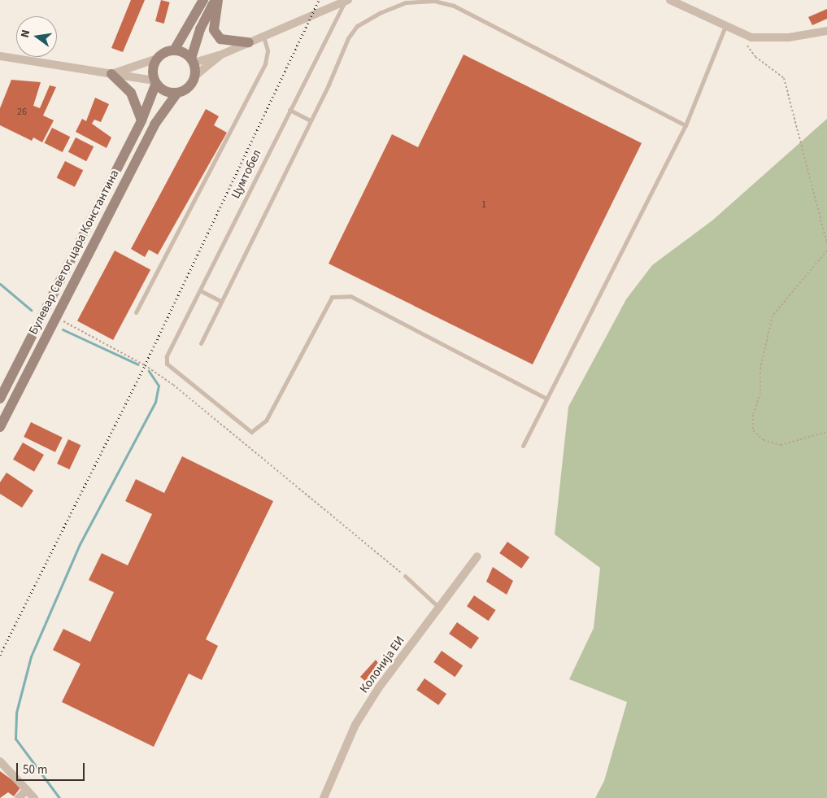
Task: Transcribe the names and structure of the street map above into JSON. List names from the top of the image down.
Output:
{
  "streets": {
    "main road": ["Булевар Светог цара Константина"],
    "street": ["Колонија ЕИ"],
    "lane": ["Цумтобел"]
  },
  "house_numbers": ["26", "1"],
  "scale_bar": "50 m",
  "north": "left"
}
